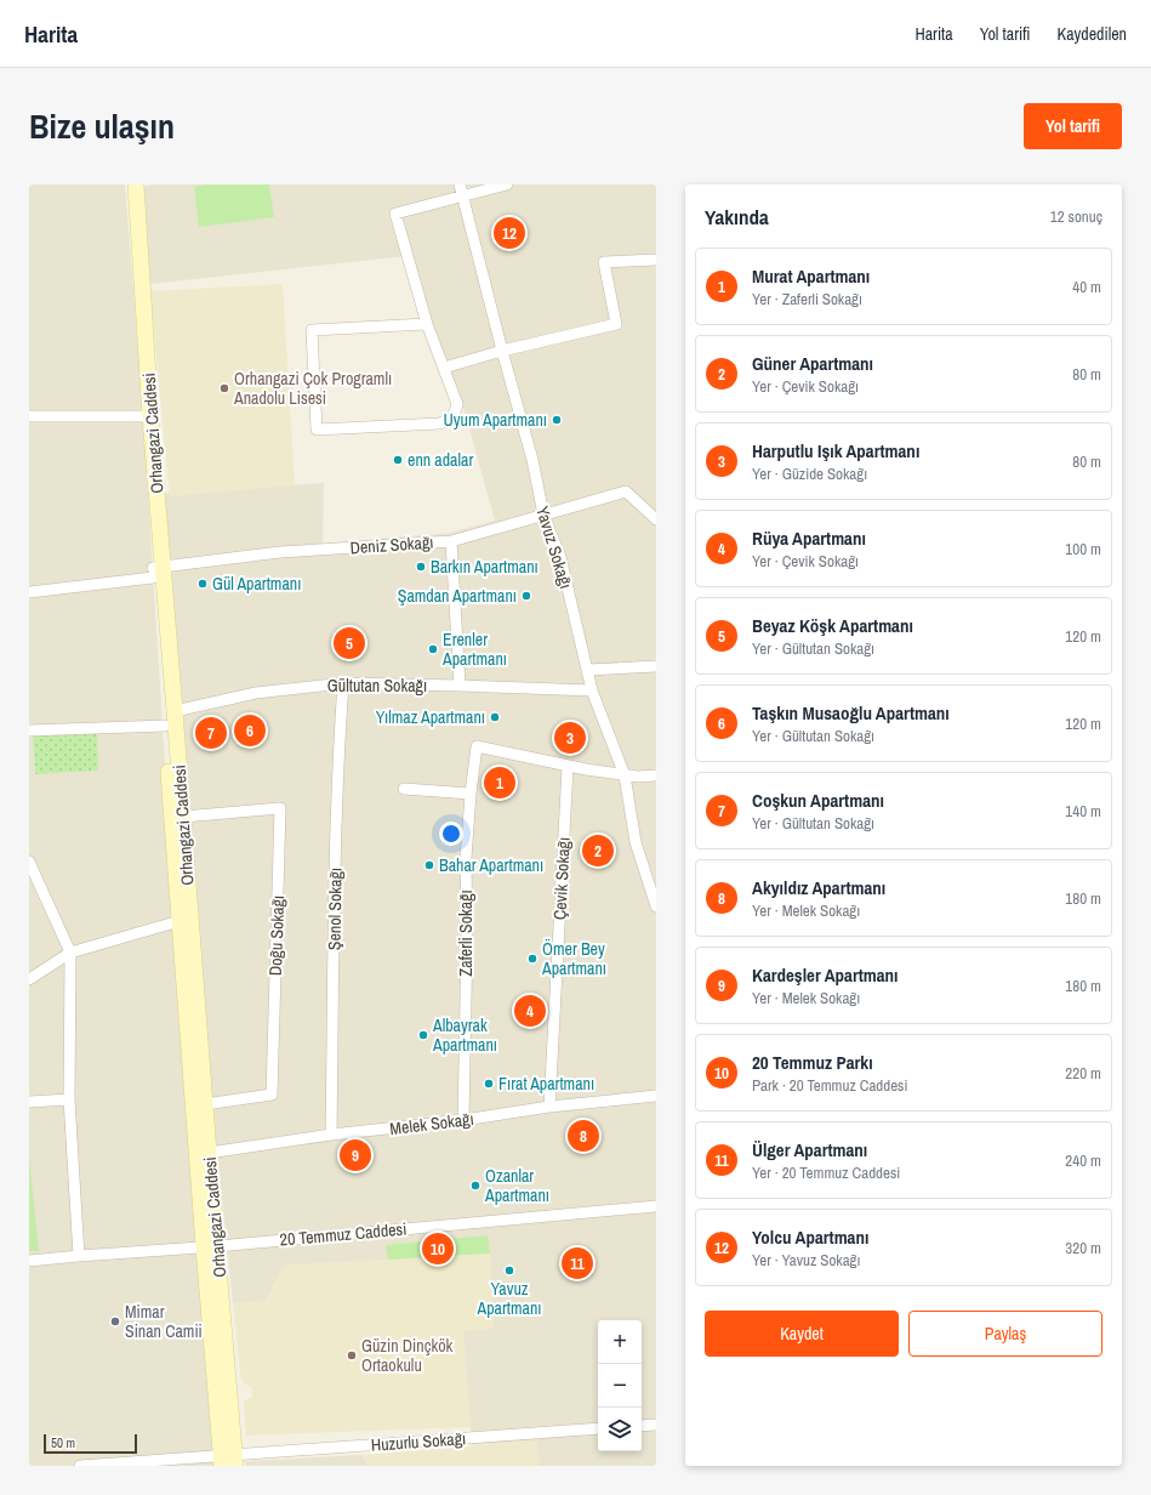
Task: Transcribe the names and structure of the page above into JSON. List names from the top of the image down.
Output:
{
  "streets": {
    "main road": ["Orhangazi Caddesi"],
    "street": [
      "Deniz Sokağı",
      "Yavuz Sokağı",
      "Gültutan Sokağı",
      "Çevik Sokağı",
      "Şenol Sokağı",
      "Zaferli Sokağı",
      "Doğu Sokağı",
      "Melek Sokağı",
      "20 Temmuz Caddesi",
      "Huzurlu Sokağı"
    ]
  },
  "crossings": [
    ["Orhangazi Caddesi", "Deniz Sokağı"],
    ["Orhangazi Caddesi", "Gültutan Sokağı"],
    ["Orhangazi Caddesi", "Doğu Sokağı"],
    ["Orhangazi Caddesi", "Melek Sokağı"],
    ["Orhangazi Caddesi", "20 Temmuz Caddesi"],
    ["Orhangazi Caddesi", "Huzurlu Sokağı"],
    ["Deniz Sokağı", "Yavuz Sokağı"],
    ["Yavuz Sokağı", "Gültutan Sokağı"],
    ["Gültutan Sokağı", "Şenol Sokağı"],
    ["Çevik Sokağı", "Zaferli Sokağı"],
    ["Çevik Sokağı", "Melek Sokağı"],
    ["Şenol Sokağı", "Melek Sokağı"],
    ["Zaferli Sokağı", "Melek Sokağı"]
  ],
  "places": [
    "Orhangazi Çok Programlı Anadolu Lisesi",
    "Uyum Apartmanı",
    "enn adalar",
    "Barkın Apartmanı",
    "Gül Apartmanı",
    "Şamdan Apartmanı",
    "Erenler Apartmanı",
    "Yılmaz Apartmanı",
    "Bahar Apartmanı",
    "Ömer Bey Apartmanı",
    "Albayrak Apartmanı",
    "Fırat Apartmanı",
    "Ozanlar Apartmanı",
    "Yavuz Apartmanı",
    "Mimar Sinan Camii",
    "Güzin Dinçkök Ortaokulu"
  ],
  "scale_bar": "50 m",
  "page": {
    "header": "Harita",
    "nav": ["Harita", "Yol tarifi", "Kaydedilen"],
    "title": "Bize ulaşın",
    "buttons": [
      "Yol tarifi",
      ["Kaydet", "Paylaş"]
    ],
    "heading": ["Yakında", "12 sonuç"],
    "pins": [
      "12",
      "5",
      "6",
      "7",
      "3",
      "1",
      "2",
      "4",
      "8",
      "9",
      "10",
      "11"
    ],
    "list": [
      {
        "mark": "1",
        "name": "Murat Apartmanı",
        "note": "Yer · Zaferli Sokağı",
        "value": "40 m"
      },
      {
        "mark": "2",
        "name": "Güner Apartmanı",
        "note": "Yer · Çevik Sokağı",
        "value": "80 m"
      },
      {
        "mark": "3",
        "name": "Harputlu Işık Apartmanı",
        "note": "Yer · Güzide Sokağı",
        "value": "80 m"
      },
      {
        "mark": "4",
        "name": "Rüya Apartmanı",
        "note": "Yer · Çevik Sokağı",
        "value": "100 m"
      },
      {
        "mark": "5",
        "name": "Beyaz Köşk Apartmanı",
        "note": "Yer · Gültutan Sokağı",
        "value": "120 m"
      },
      {
        "mark": "6",
        "name": "Taşkın Musaoğlu Apartmanı",
        "note": "Yer · Gültutan Sokağı",
        "value": "120 m"
      },
      {
        "mark": "7",
        "name": "Coşkun Apartmanı",
        "note": "Yer · Gültutan Sokağı",
        "value": "140 m"
      },
      {
        "mark": "8",
        "name": "Akyıldız Apartmanı",
        "note": "Yer · Melek Sokağı",
        "value": "180 m"
      },
      {
        "mark": "9",
        "name": "Kardeşler Apartmanı",
        "note": "Yer · Melek Sokağı",
        "value": "180 m"
      },
      {
        "mark": "10",
        "name": "20 Temmuz Parkı",
        "note": "Park · 20 Temmuz Caddesi",
        "value": "220 m"
      },
      {
        "mark": "11",
        "name": "Ülger Apartmanı",
        "note": "Yer · 20 Temmuz Caddesi",
        "value": "240 m"
      },
      {
        "mark": "12",
        "name": "Yolcu Apartmanı",
        "note": "Yer · Yavuz Sokağı",
        "value": "320 m"
      }
    ],
    "map_buttons": ["+", "−"],
    "scale": "50 m"
  }
}
